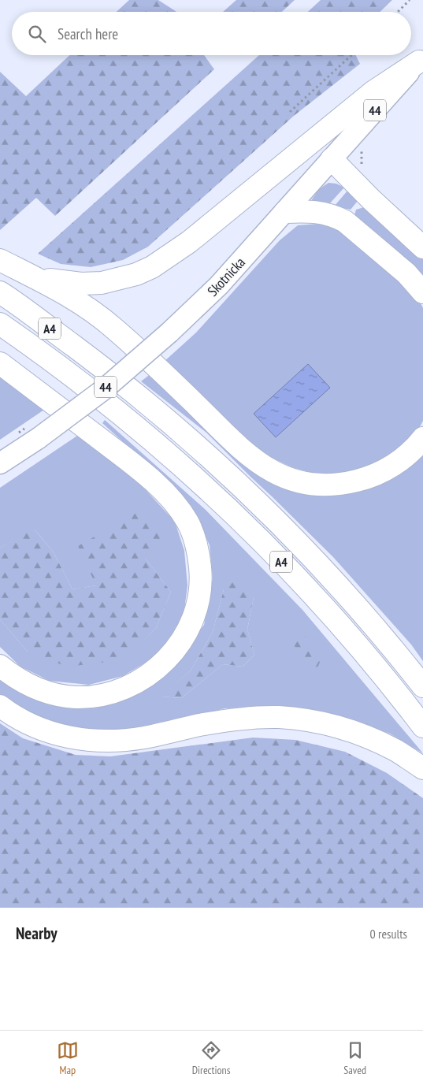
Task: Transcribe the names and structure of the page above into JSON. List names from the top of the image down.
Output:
{
  "streets": {
    "highway": ["A4"],
    "main road": ["44", "Skotnicka"]
  },
  "page": {
    "search": "Search here",
    "heading": ["Nearby", "0 results"],
    "nav": ["Map", "Directions", "Saved"]
  }
}
